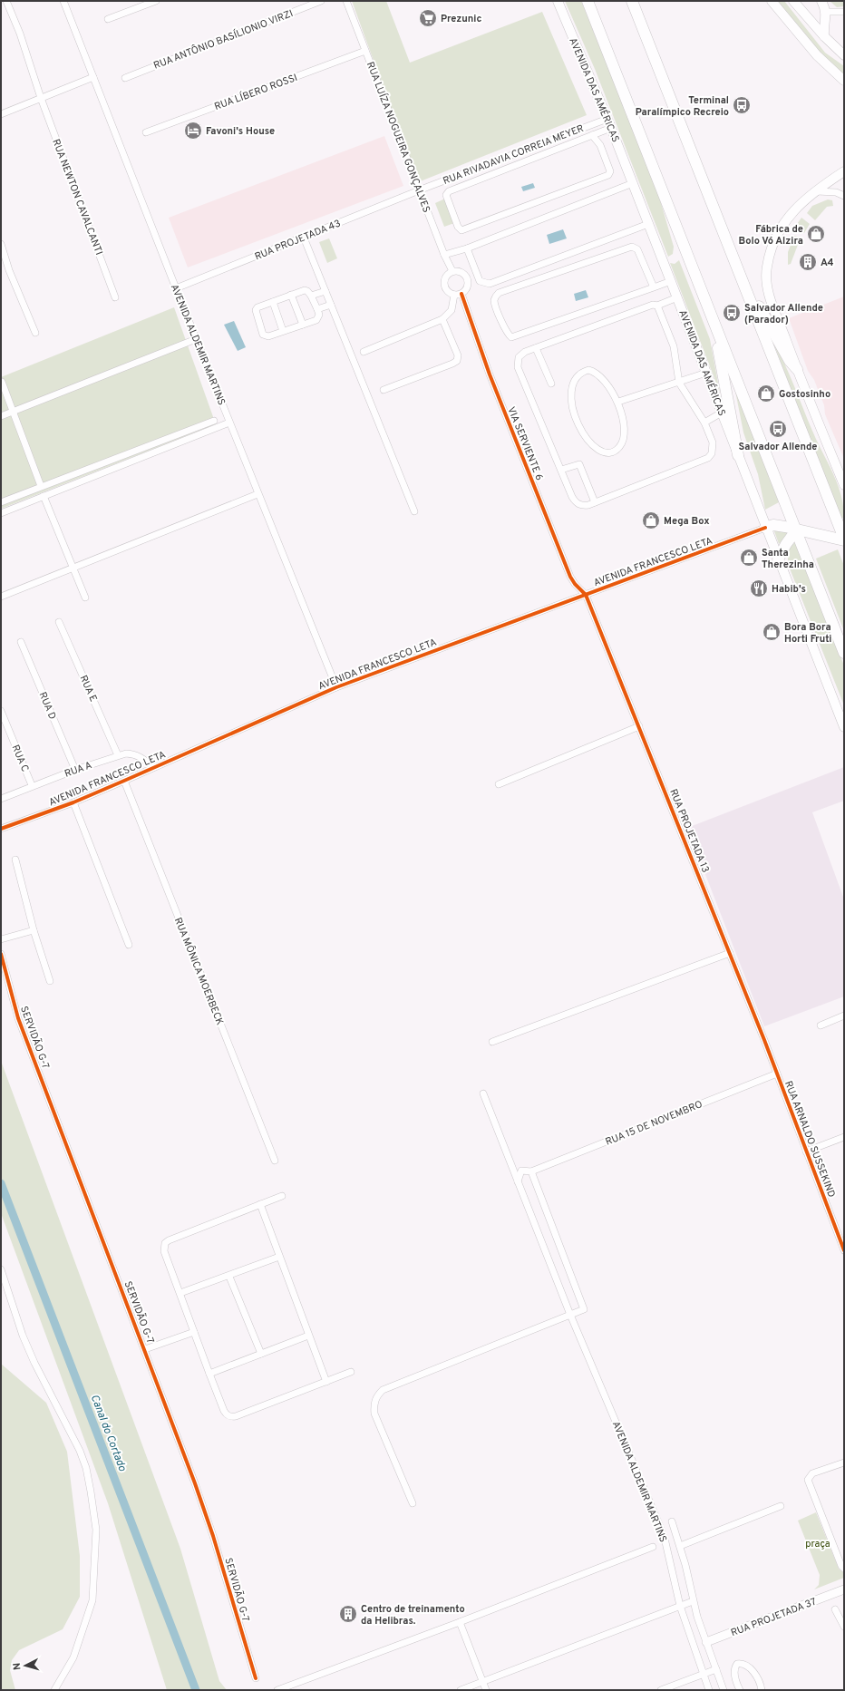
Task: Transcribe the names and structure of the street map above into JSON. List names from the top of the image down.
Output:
{
  "streets": {
    "main road": ["AVENIDA DAS AMÉRICAS"],
    "street": [
      "RUA ANTÔNIO BASÍLIONIO VIRZI",
      "RUA LÍBERO ROSSI",
      "RUA LUÍZA NOGUEIRA GONÇALVES",
      "RUA RIVADAVIA CORREIA MEYER",
      "RUA NEWTON CAVALCANTI",
      "RUA PROJETADA 43",
      "AVENIDA ALDEMIR MARTINS",
      "VIA SERVIENTE 6",
      "AVENIDA FRANCESCO LETA",
      "RUA E",
      "RUA D",
      "RUA C",
      "RUA A",
      "RUA PROJETADA 13",
      "RUA MÔNICA MOERBECK",
      "SERVIDÃO G-7",
      "RUA 15 DE NOVEMBRO",
      "RUA ARNALDO SUSSEKIND",
      "RUA PROJETADA 37"
    ]
  },
  "crossings": [
    ["AVENIDA DAS AMÉRICAS", "RUA RIVADAVIA CORREIA MEYER"],
    ["AVENIDA DAS AMÉRICAS", "AVENIDA FRANCESCO LETA"],
    ["RUA LÍBERO ROSSI", "RUA LUÍZA NOGUEIRA GONÇALVES"],
    ["RUA LUÍZA NOGUEIRA GONÇALVES", "RUA RIVADAVIA CORREIA MEYER"],
    ["RUA LUÍZA NOGUEIRA GONÇALVES", "RUA PROJETADA 43"],
    ["RUA LUÍZA NOGUEIRA GONÇALVES", "VIA SERVIENTE 6"],
    ["RUA RIVADAVIA CORREIA MEYER", "RUA PROJETADA 43"],
    ["RUA PROJETADA 43", "AVENIDA ALDEMIR MARTINS"],
    ["AVENIDA ALDEMIR MARTINS", "AVENIDA FRANCESCO LETA"],
    ["AVENIDA ALDEMIR MARTINS", "RUA PROJETADA 37"],
    ["VIA SERVIENTE 6", "AVENIDA FRANCESCO LETA"],
    ["VIA SERVIENTE 6", "RUA PROJETADA 13"],
    ["AVENIDA FRANCESCO LETA", "RUA A"],
    ["AVENIDA FRANCESCO LETA", "RUA PROJETADA 13"],
    ["AVENIDA FRANCESCO LETA", "RUA MÔNICA MOERBECK"],
    ["RUA E", "RUA A"],
    ["RUA D", "RUA A"],
    ["RUA C", "RUA A"],
    ["RUA PROJETADA 13", "RUA 15 DE NOVEMBRO"],
    ["RUA PROJETADA 13", "RUA ARNALDO SUSSEKIND"],
    ["RUA 15 DE NOVEMBRO", "RUA ARNALDO SUSSEKIND"]
  ],
  "water": ["Canal do Cortado"],
  "parks": ["praça"],
  "places": {
    "supermarket": ["Prezunic"],
    "bus stop": ["Terminal Paralímpico Recreio", "Salvador Allende (Parador)", "Salvador Allende"],
    "hotel": ["Favoni's House"],
    "shop": [
      "Fábrica de Bolo Vó Alzira",
      "Gostosinho",
      "Mega Box",
      "Santa Therezinha",
      "Bora Bora Horti Fruti"
    ],
    "building": ["A4", "Centro de treinamento da Helibras."],
    "restaurant": ["Habib's"]
  },
  "north": "left"
}
